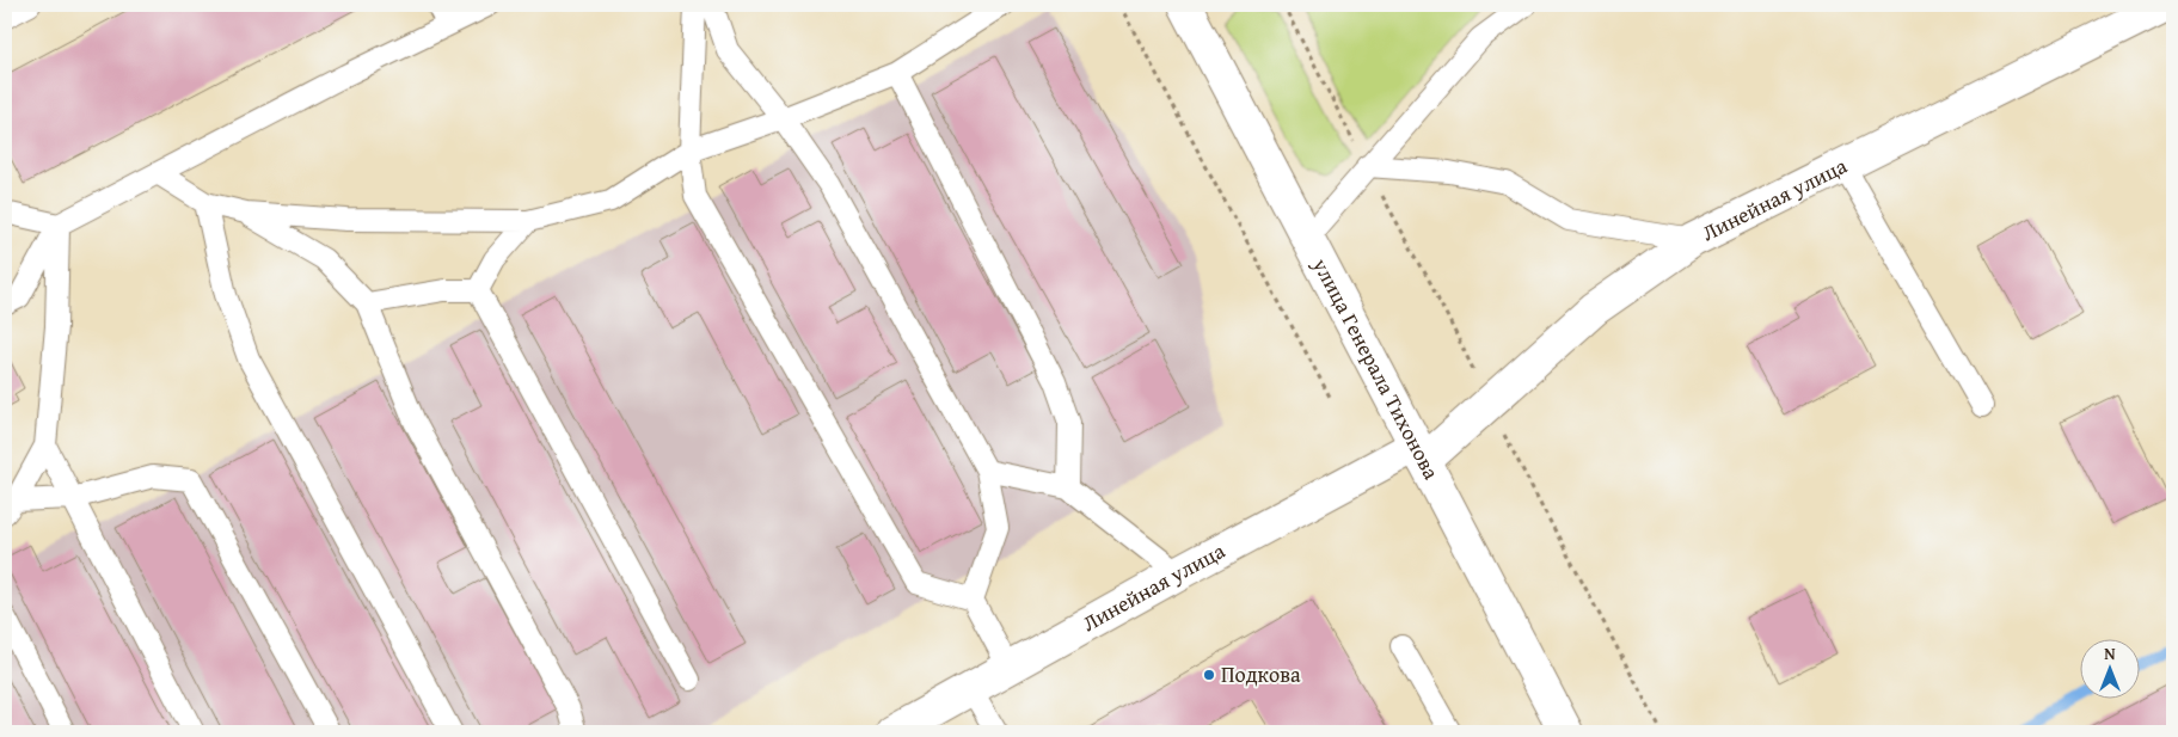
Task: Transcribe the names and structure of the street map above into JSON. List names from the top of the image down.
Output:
{
  "streets": {
    "main road": ["Линейная улица", "улица Генерала Тихонова"]
  },
  "crossings": [
    ["Линейная улица", "улица Генерала Тихонова"]
  ],
  "places": ["Подкова"],
  "north": "top"
}
